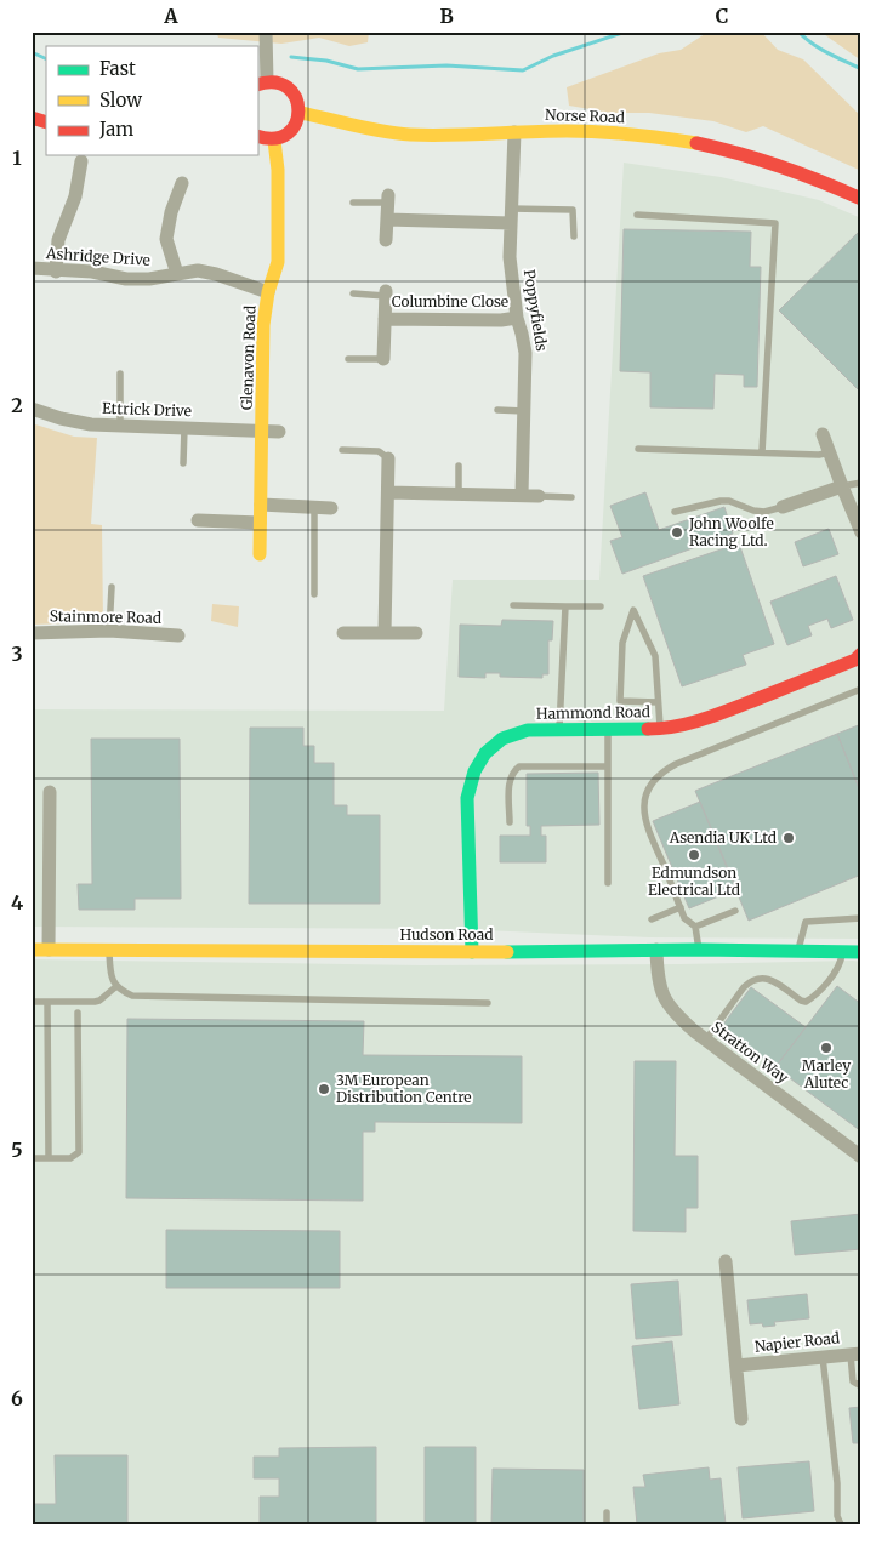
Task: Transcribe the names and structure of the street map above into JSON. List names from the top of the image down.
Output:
{
  "streets": {
    "street": [
      "Norse Road",
      "Ashridge Drive",
      "Columbine Close",
      "Poppyfields",
      "Glenavon Road",
      "Ettrick Drive",
      "Stainmore Road",
      "Hammond Road",
      "Hudson Road",
      "Stratton Way",
      "Napier Road"
    ]
  },
  "crossings": [
    ["Norse Road", "Poppyfields"],
    ["Ashridge Drive", "Glenavon Road"],
    ["Columbine Close", "Poppyfields"],
    ["Glenavon Road", "Ettrick Drive"],
    ["Hammond Road", "Hudson Road"],
    ["Hudson Road", "Stratton Way"]
  ],
  "places": [
    "John Woolfe Racing Ltd.",
    "Asendia UK Ltd",
    "Edmundson Electrical Ltd",
    "Marley Alutec",
    "3M European Distribution Centre"
  ],
  "legend": ["Fast", "Slow", "Jam"],
  "grid": {
    "columns": ["A", "B", "C"],
    "rows": [
      "1",
      "2",
      "3",
      "4",
      "5",
      "6"
    ]
  }
}
